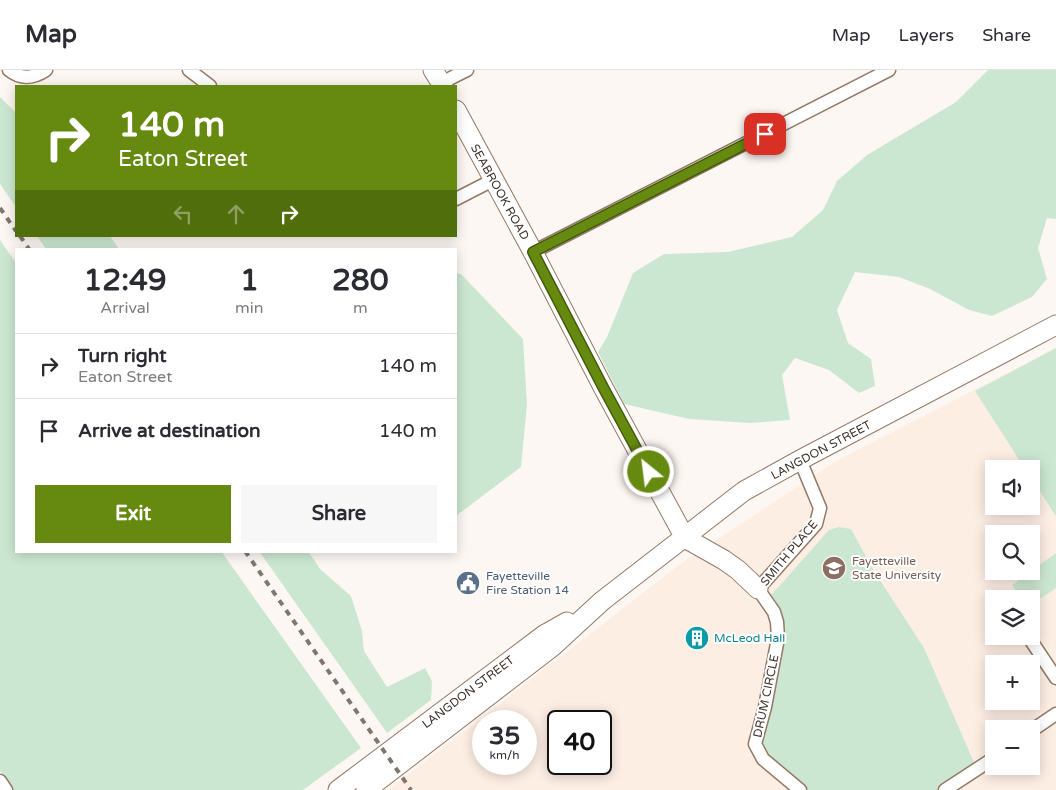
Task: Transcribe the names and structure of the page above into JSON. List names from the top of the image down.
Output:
{
  "streets": {
    "street": [
      "SEABROOK ROAD",
      "LANGDON STREET",
      "SMITH PLACE",
      "DRUM CIRCLE"
    ]
  },
  "crossings": [
    ["SEABROOK ROAD", "LANGDON STREET"],
    ["LANGDON STREET", "SMITH PLACE"],
    ["SMITH PLACE", "DRUM CIRCLE"]
  ],
  "places": {
    "school or university": ["Fayetteville State University"],
    "public building": ["Fayetteville Fire Station 14"],
    "building": ["McLeod Hall"]
  },
  "page": {
    "header": "Map",
    "nav": ["Map", "Layers", "Share"],
    "turn": ["140 m", "Eaton Street"],
    "eta": [
      "12:49",
      "Arrival",
      "1",
      "min",
      "280",
      "m"
    ],
    "list": [
      {
        "name": "Turn right",
        "note": "Eaton Street",
        "value": "140 m"
      },
      {
        "name": "Arrive at destination",
        "value": "140 m"
      }
    ],
    "map_buttons": ["+", "−"],
    "buttons": ["Exit", "Share"],
    "speed": "35 km/h",
    "limit": "40"
  }
}
